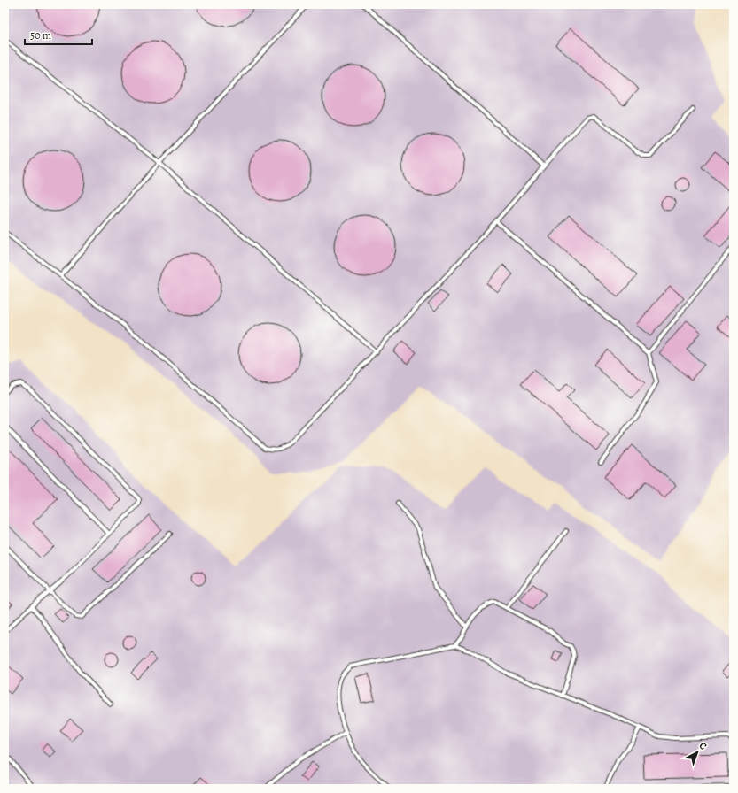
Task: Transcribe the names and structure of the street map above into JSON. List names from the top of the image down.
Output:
{
  "scale_bar": "50 m",
  "north": "top right"
}
